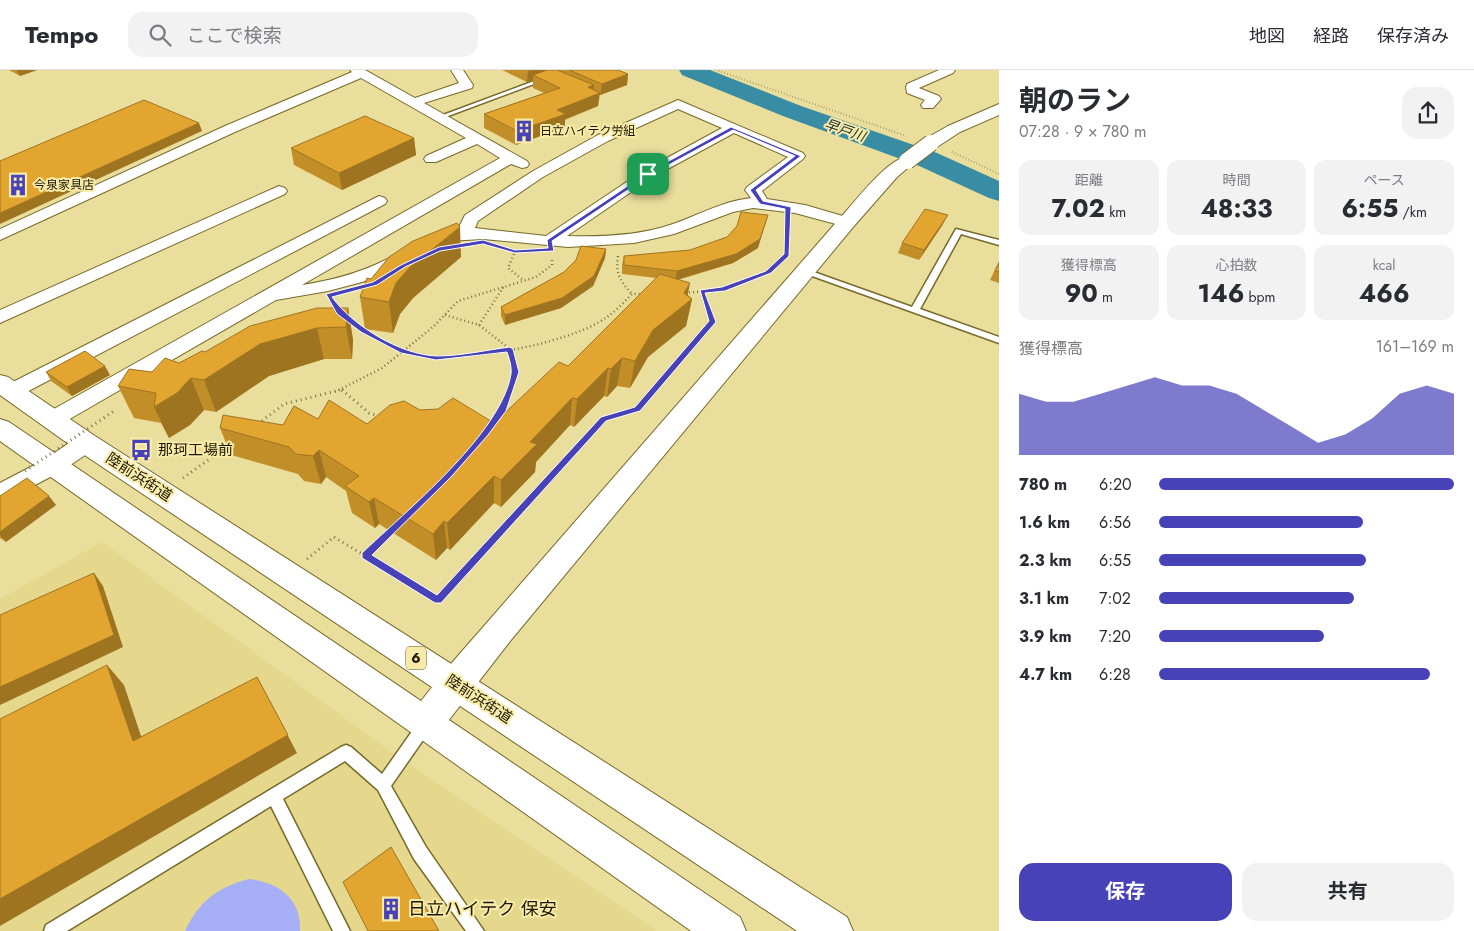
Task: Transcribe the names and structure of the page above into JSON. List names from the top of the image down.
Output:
{
  "streets": {
    "main road": ["陸前浜街道", "6"]
  },
  "water": ["早戸川"],
  "places": {
    "building": ["日立ハイテク労組", "今泉家具店", "日立ハイテク 保安"],
    "bus stop": ["那珂工場前"]
  },
  "page": {
    "header": "Tempo",
    "search": "ここで検索",
    "nav": ["地図", "経路", "保存済み"],
    "heading": ["朝のラン", "07:28 · 9 × 780 m"],
    "stats": [
      ["距離", "7.02 km"],
      ["時間", "48:33"],
      ["ペース", "6:55 /km"],
      ["獲得標高", "90 m"],
      ["心拍数", "146 bpm"],
      ["kcal", "466"]
    ],
    "chart": ["獲得標高", "161–169 m"],
    "list": [
      {
        "name": "780 m",
        "note": "6:20"
      },
      {
        "name": "1.6 km",
        "note": "6:56"
      },
      {
        "name": "2.3 km",
        "note": "6:55"
      },
      {
        "name": "3.1 km",
        "note": "7:02"
      },
      {
        "name": "3.9 km",
        "note": "7:20"
      },
      {
        "name": "4.7 km",
        "note": "6:28"
      }
    ],
    "buttons": ["保存", "共有"]
  }
}
